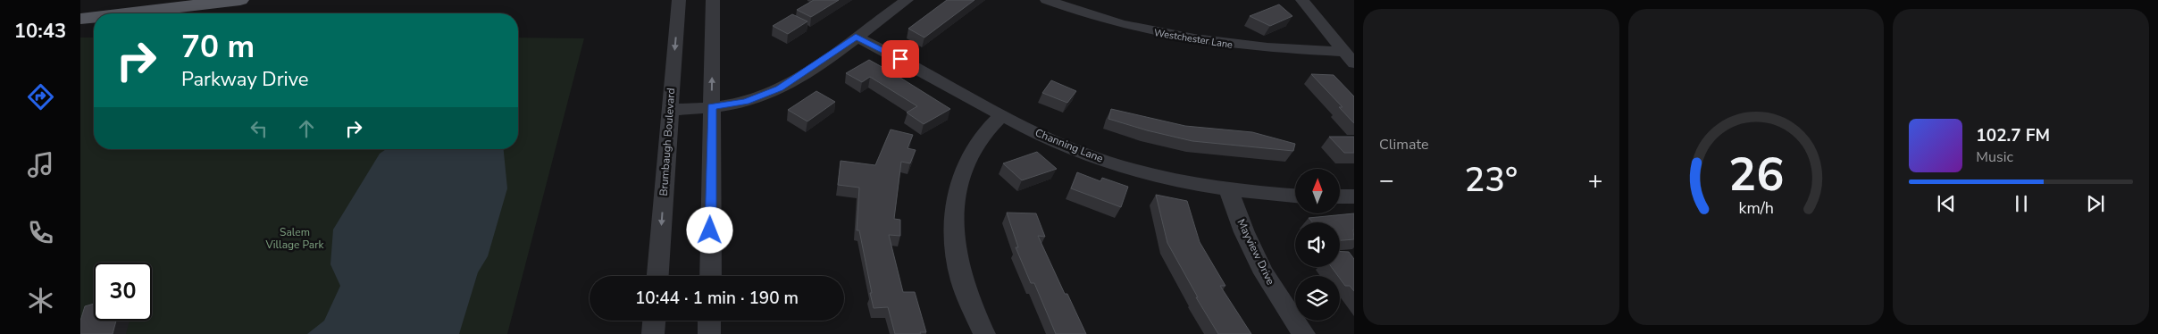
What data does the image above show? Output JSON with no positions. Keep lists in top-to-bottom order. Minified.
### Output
{"streets":{"street":["Westchester Lane","Brumbaugh Boulevard","Channing Lane","Mayview Drive"]},"crossings":[["Channing Lane","Mayview Drive"]],"parks":["Salem Village Park"],"north":"top","page":{"tabs":"10:43","tile":"Climate","turn":["70 m","Parkway Drive"],"song":["102.7 FM","Music"],"heat":["−","23°","+"],"limit":"30","trip":"10:44 · 1 min · 190 m","gauge":["26","km/h"]}}
